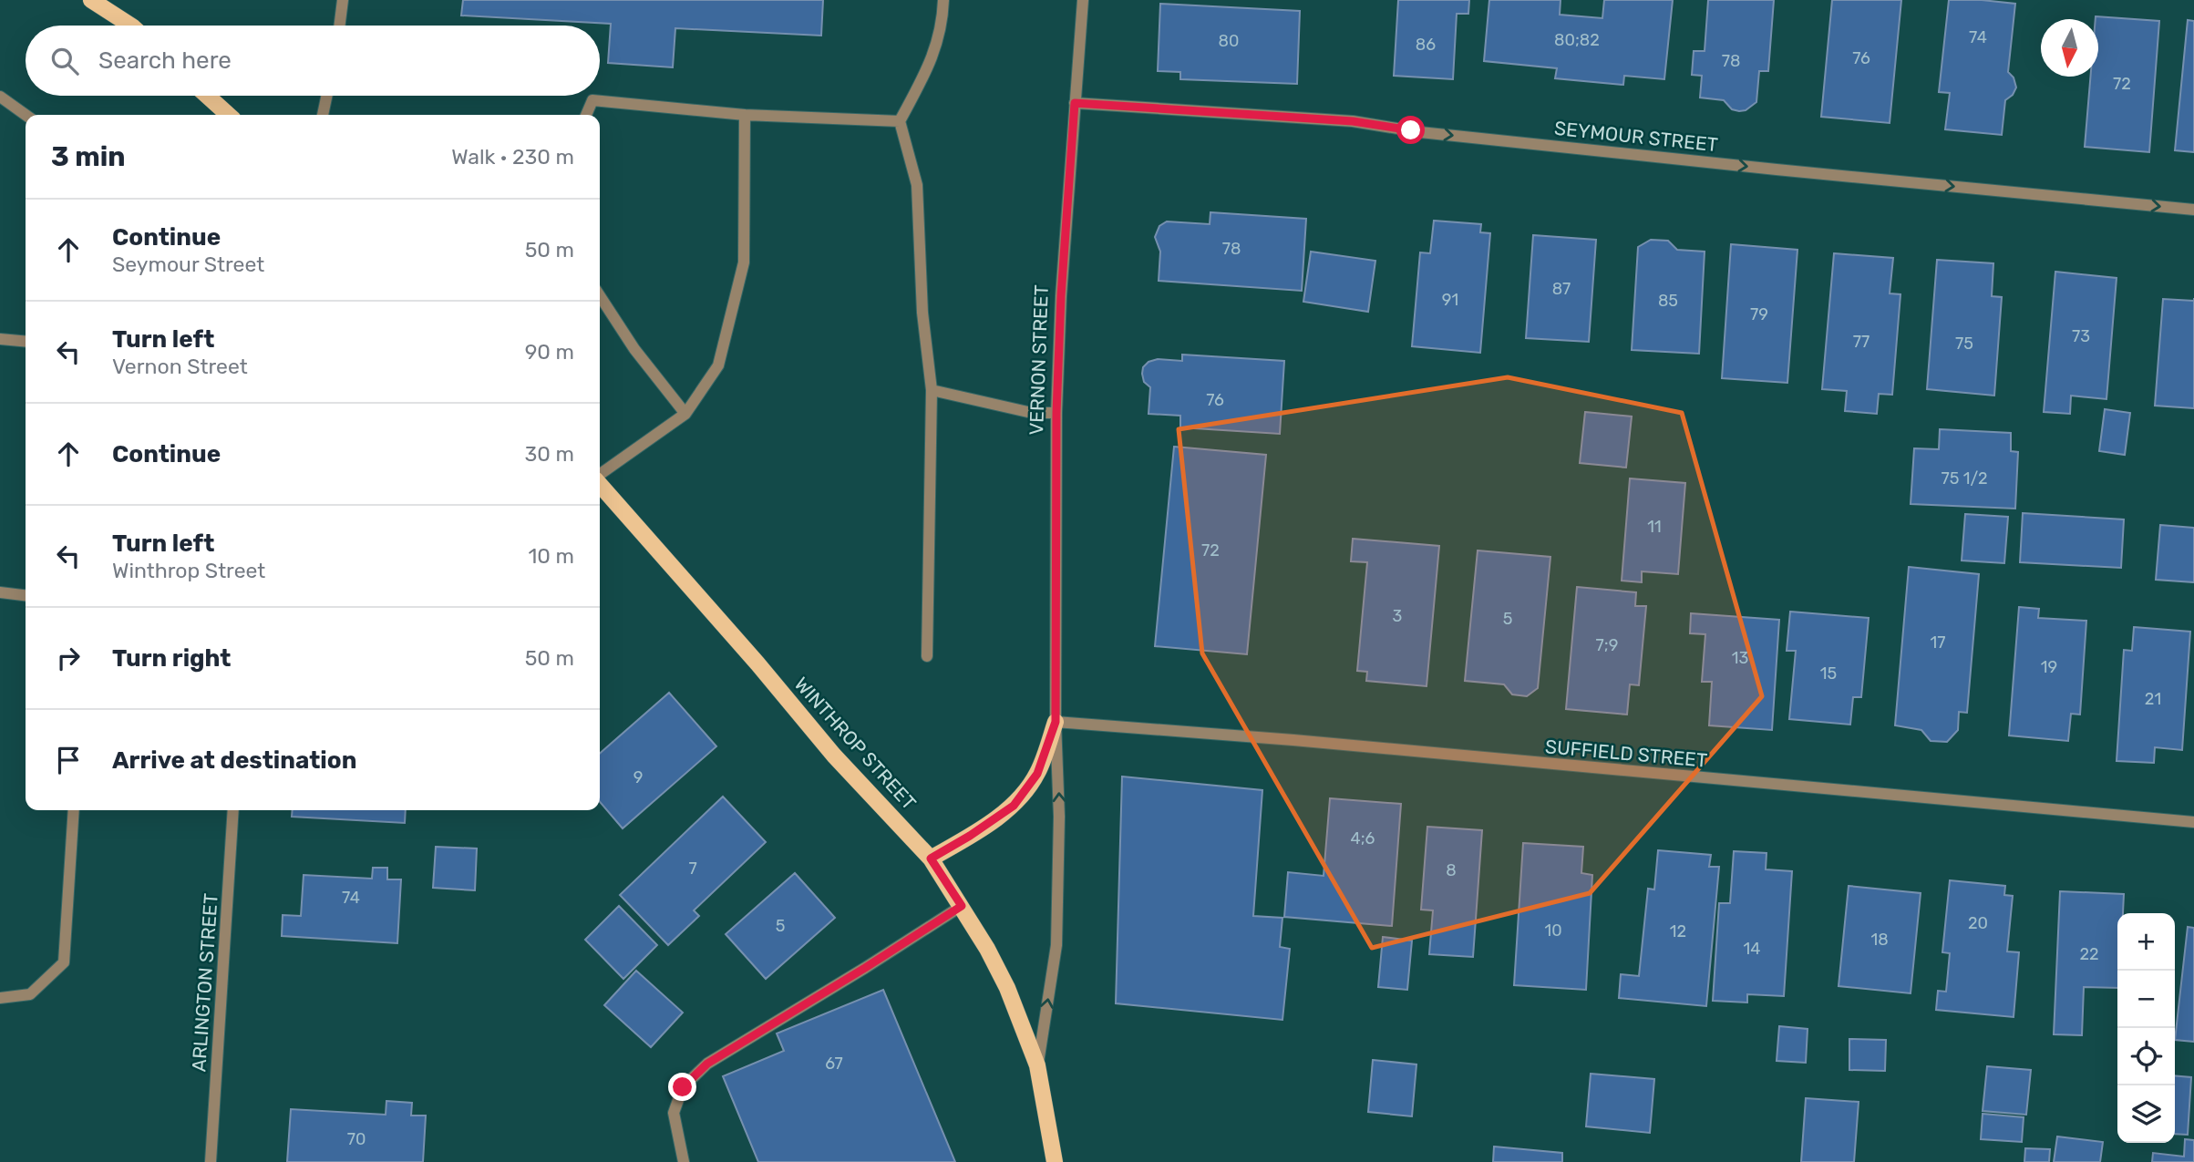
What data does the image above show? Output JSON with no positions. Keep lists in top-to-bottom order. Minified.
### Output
{"streets":{"main road":["WINTHROP STREET"],"street":["SEYMOUR STREET","VERNON STREET","SUFFIELD STREET","ARLINGTON STREET"]},"crossings":[["SEYMOUR STREET","VERNON STREET"],["VERNON STREET","WINTHROP STREET"],["VERNON STREET","SUFFIELD STREET"]],"one_way":["SEYMOUR STREET"],"house_numbers":["74","80;82","80","86","76","78","72","78","87","91","85","79","73","77","75","76","75 1/2","11","72","3","5","17","7;9","13","19","15","21","9","4;6","7","8","74","20","5","10","12","18","14","22","67","70"],"north":"bottom","page":{"search":"Search here","heading":["3 min","Walk · 230 m"],"list":[["Continue","Seymour Street","50 m"],["Turn left","Vernon Street","90 m"],["Continue","30 m"],["Turn left","Winthrop Street","10 m"],["Turn right","50 m"],"Arrive at destination"],"map_buttons":["+","−"]}}
